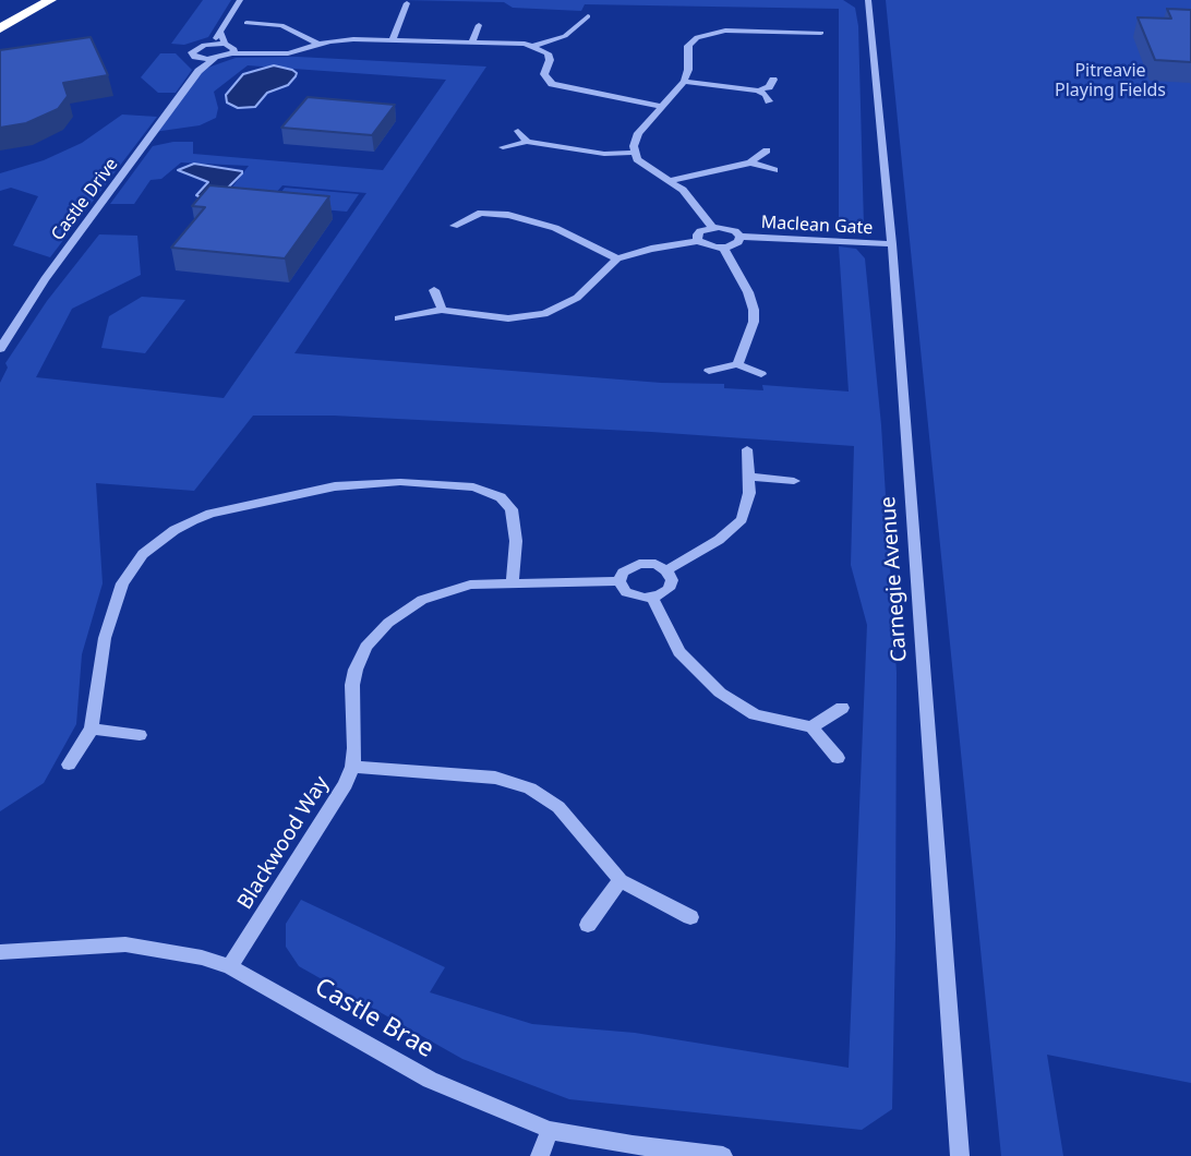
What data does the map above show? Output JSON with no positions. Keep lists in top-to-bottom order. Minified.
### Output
{"streets":{"street":["Castle Drive","Maclean Gate","Carnegie Avenue","Blackwood Way","Castle Brae"]},"crossings":[["Maclean Gate","Carnegie Avenue"],["Blackwood Way","Castle Brae"]],"parks":["Pitreavie Playing Fields"]}
